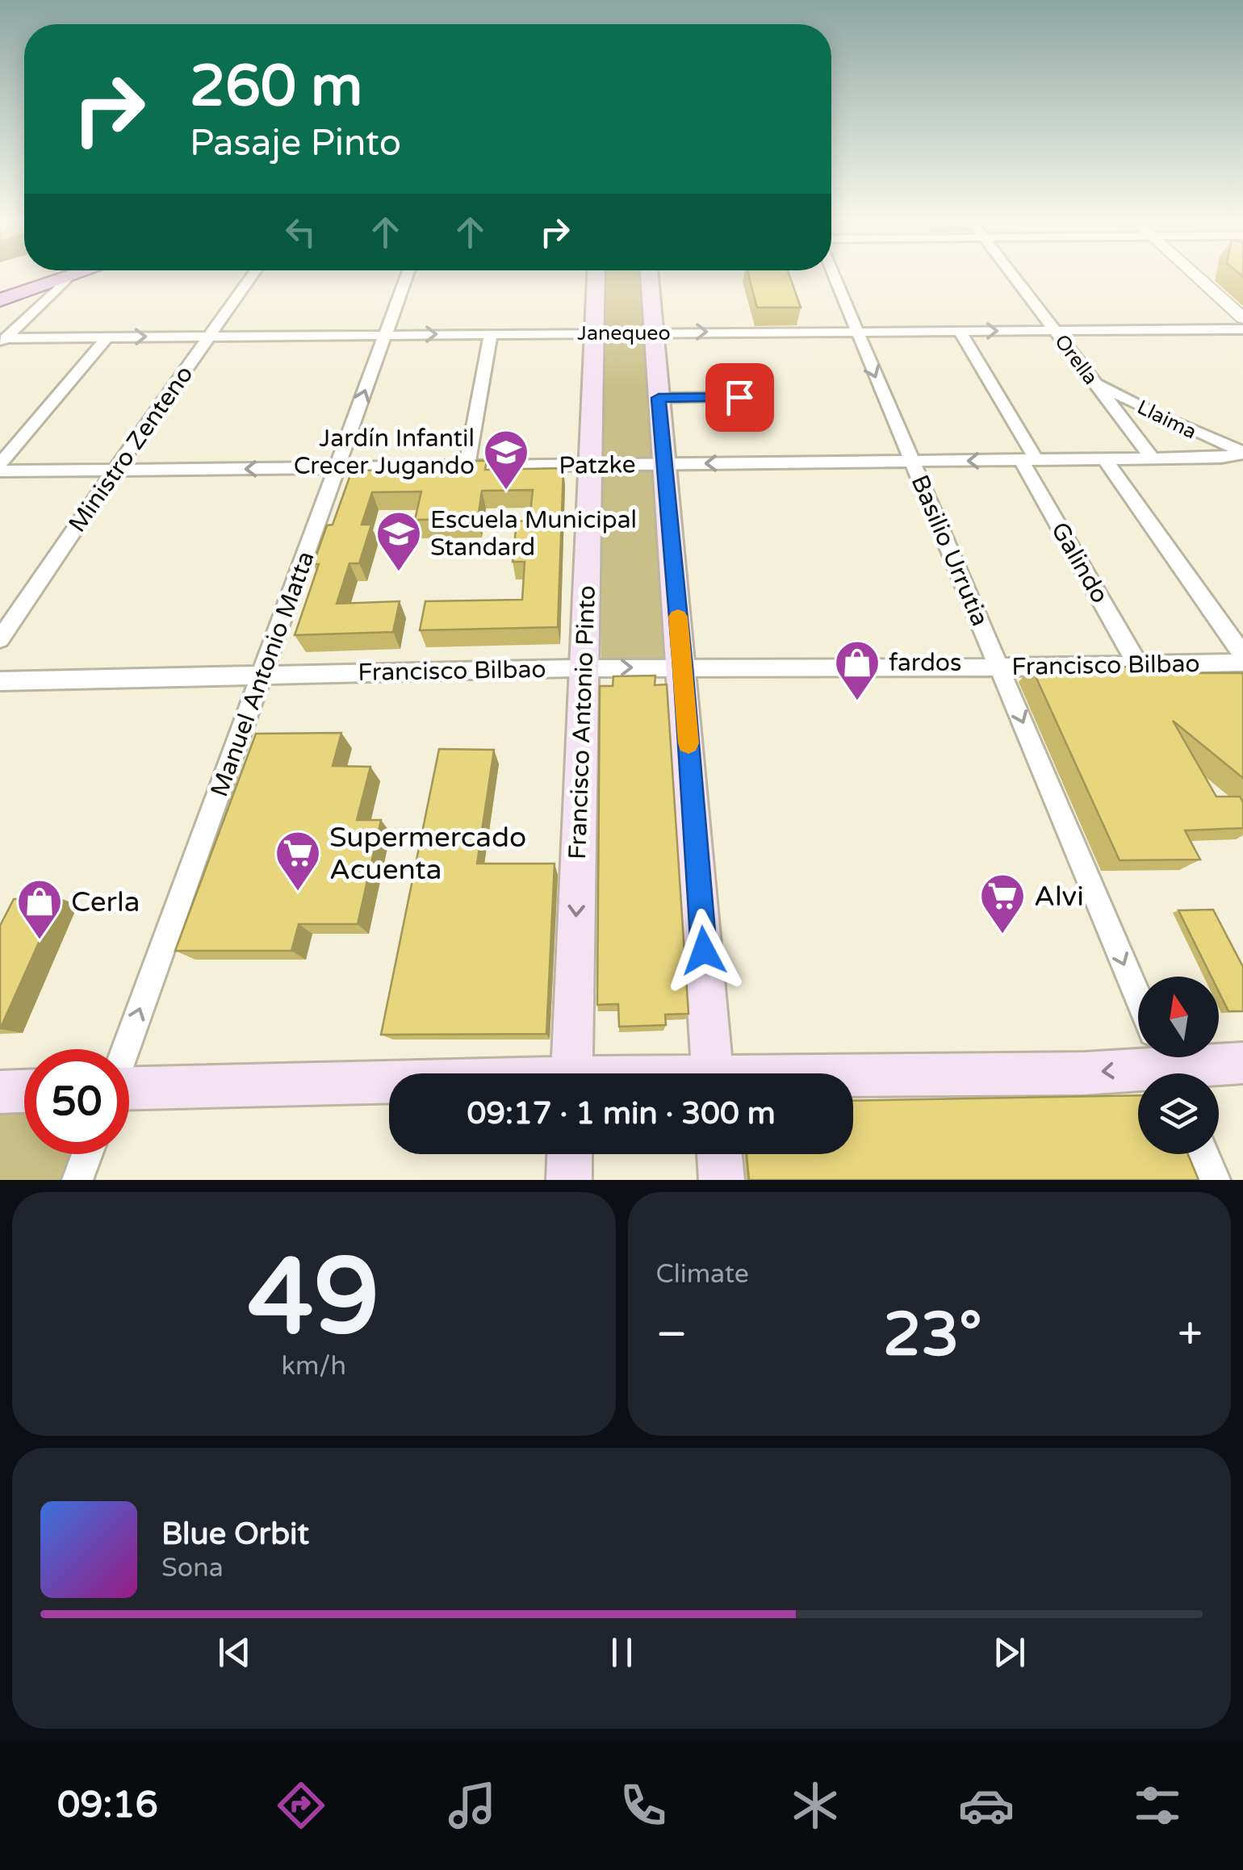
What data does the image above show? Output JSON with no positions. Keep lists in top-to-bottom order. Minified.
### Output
{"streets":{"main road":["Francisco Antonio Pinto"],"street":["Janequeo","Orella","Llaima","Ministro Zenteno","Patzke","Basilio Urrutia","Galindo","Francisco Bilbao","Manuel Antonio Matta"]},"crossings":[["Janequeo","Orella"],["Janequeo","Ministro Zenteno"],["Janequeo","Basilio Urrutia"],["Janequeo","Galindo"],["Janequeo","Manuel Antonio Matta"],["Janequeo","Francisco Antonio Pinto"],["Orella","Llaima"],["Orella","Patzke"],["Llaima","Patzke"],["Ministro Zenteno","Patzke"],["Patzke","Basilio Urrutia"],["Patzke","Galindo"],["Patzke","Manuel Antonio Matta"],["Patzke","Francisco Antonio Pinto"],["Basilio Urrutia","Francisco Bilbao"],["Galindo","Francisco Bilbao"],["Francisco Bilbao","Manuel Antonio Matta"],["Francisco Bilbao","Francisco Antonio Pinto"]],"one_way":["Janequeo","Patzke","Basilio Urrutia","Manuel Antonio Matta"],"places":{"school or university":["Jardín Infantil Crecer Jugando","Escuela Municipal Standard"],"shop":["fardos","Cerla"],"supermarket":["Supermercado Acuenta","Alvi"]},"north":"top","page":{"turn":["260 m","Pasaje Pinto"],"limit":"50","trip":"09:17 · 1 min · 300 m","tile":[["49","km/h"],"Climate"],"heat":["−","23°","+"],"song":["Blue Orbit","Sona"],"tabs":"09:16"}}
